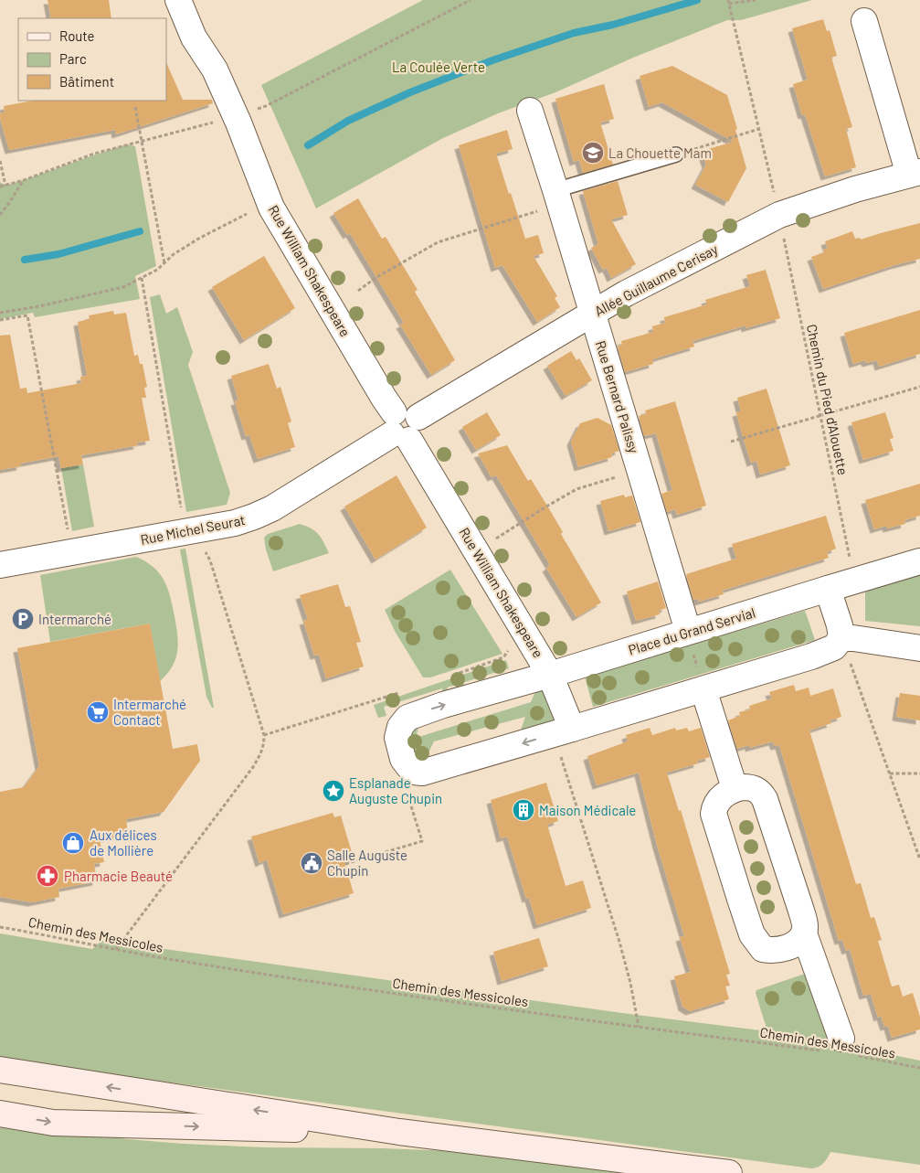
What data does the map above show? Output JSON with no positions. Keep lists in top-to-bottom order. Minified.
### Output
{"streets":{"street":["Rue William Shakespeare","Allée Guillaume Cerisay","Rue Bernard Palissy","Rue Michel Seurat","Place du Grand Servial"],"path":["Chemin du Pied d'Alouette","Chemin des Messicoles"]},"crossings":[["Rue William Shakespeare","Allée Guillaume Cerisay"],["Rue William Shakespeare","Rue Michel Seurat"],["Rue William Shakespeare","Place du Grand Servial"],["Allée Guillaume Cerisay","Rue Bernard Palissy"],["Allée Guillaume Cerisay","Rue Michel Seurat"],["Rue Bernard Palissy","Place du Grand Servial"]],"parks":["La Coulée Verte"],"places":{"school or university":["La Chouette Mam"],"parking":["Intermarché"],"supermarket":["Intermarché Contact"],"place":["Esplanade Auguste Chupin"],"building":["Maison Médicale"],"shop":["Aux délices de Mollière"],"public building":["Salle Auguste Chupin"],"pharmacy":["Pharmacie Beauté"]},"legend":["Route","Parc","Bâtiment"]}
